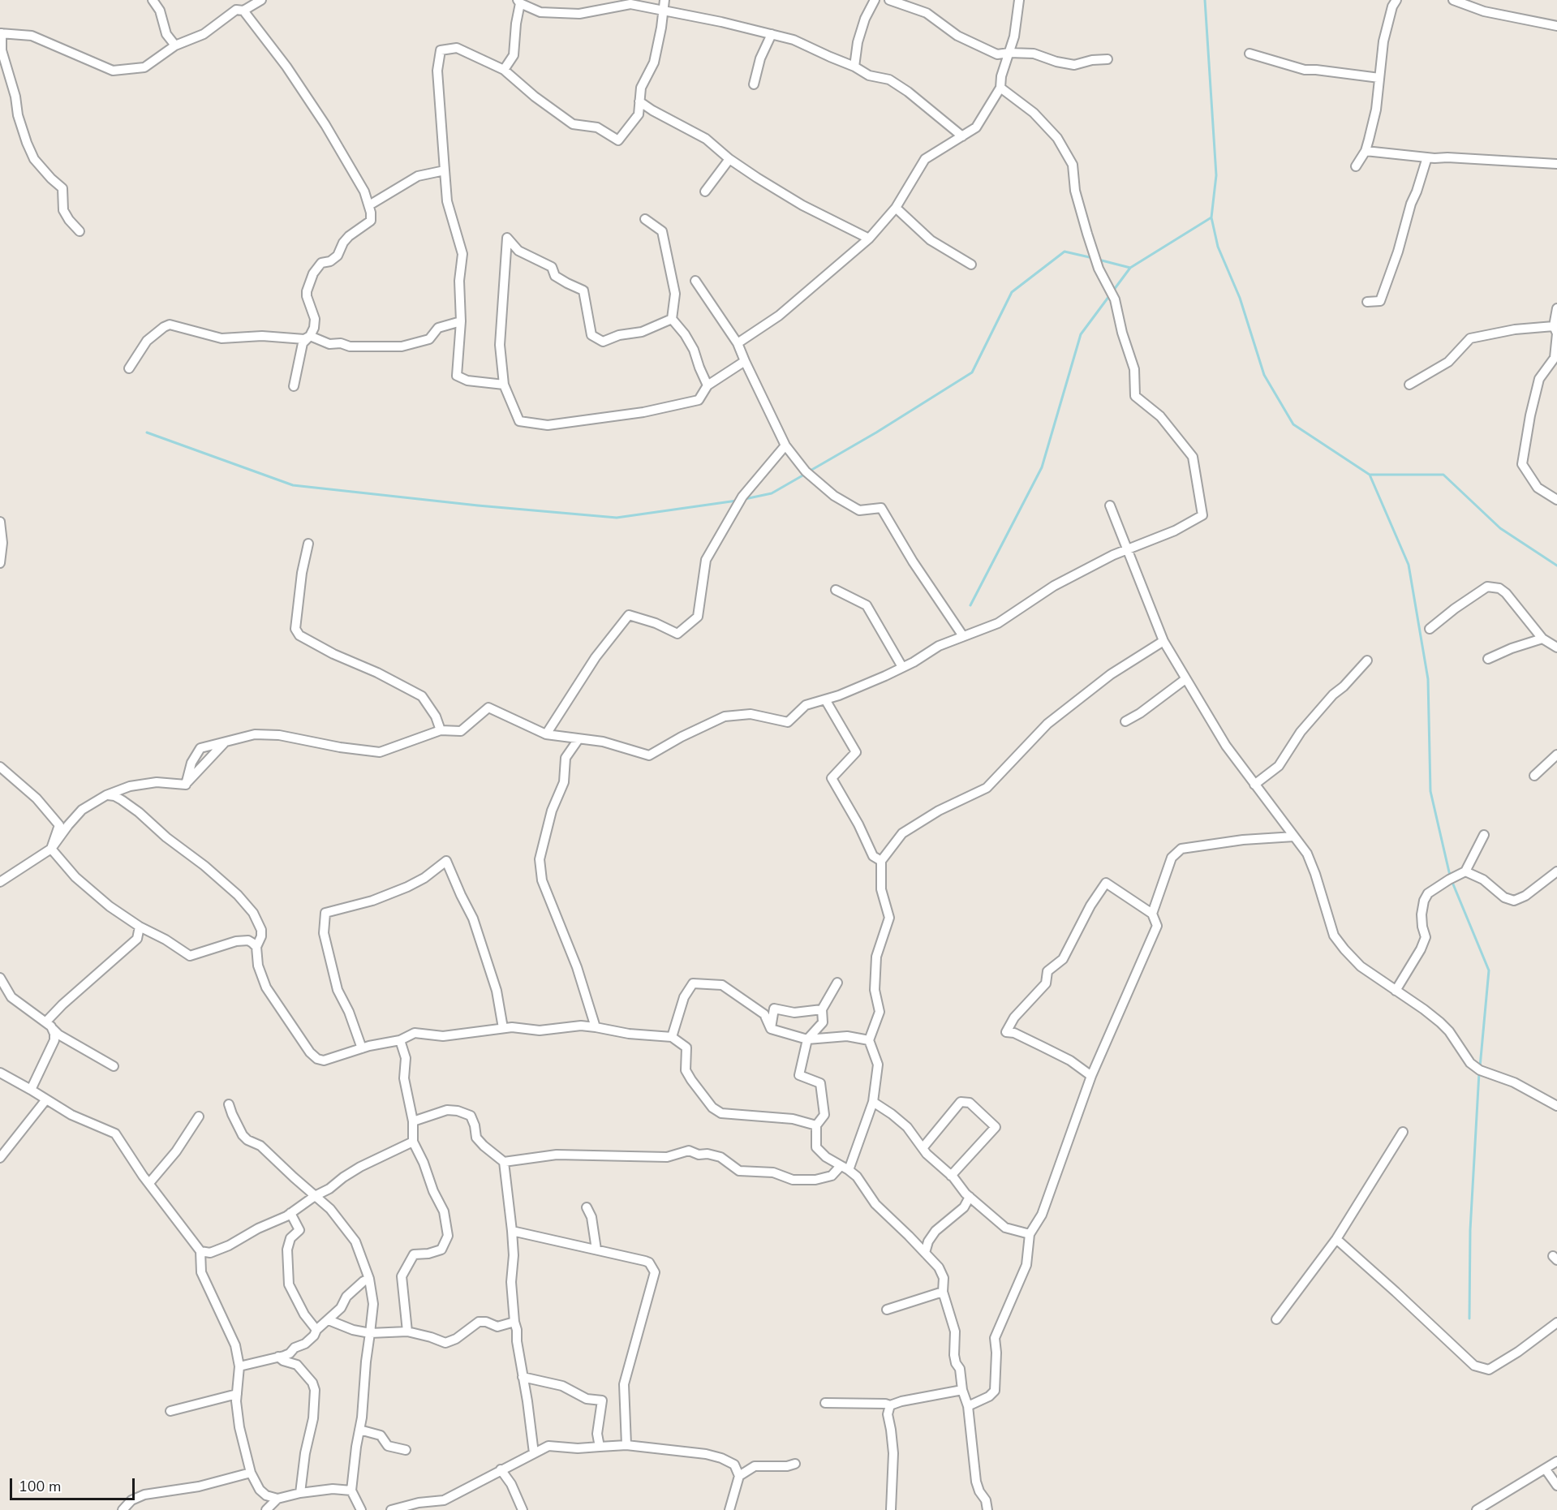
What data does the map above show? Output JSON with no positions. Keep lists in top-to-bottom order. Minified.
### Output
{"scale_bar":"100 m"}
